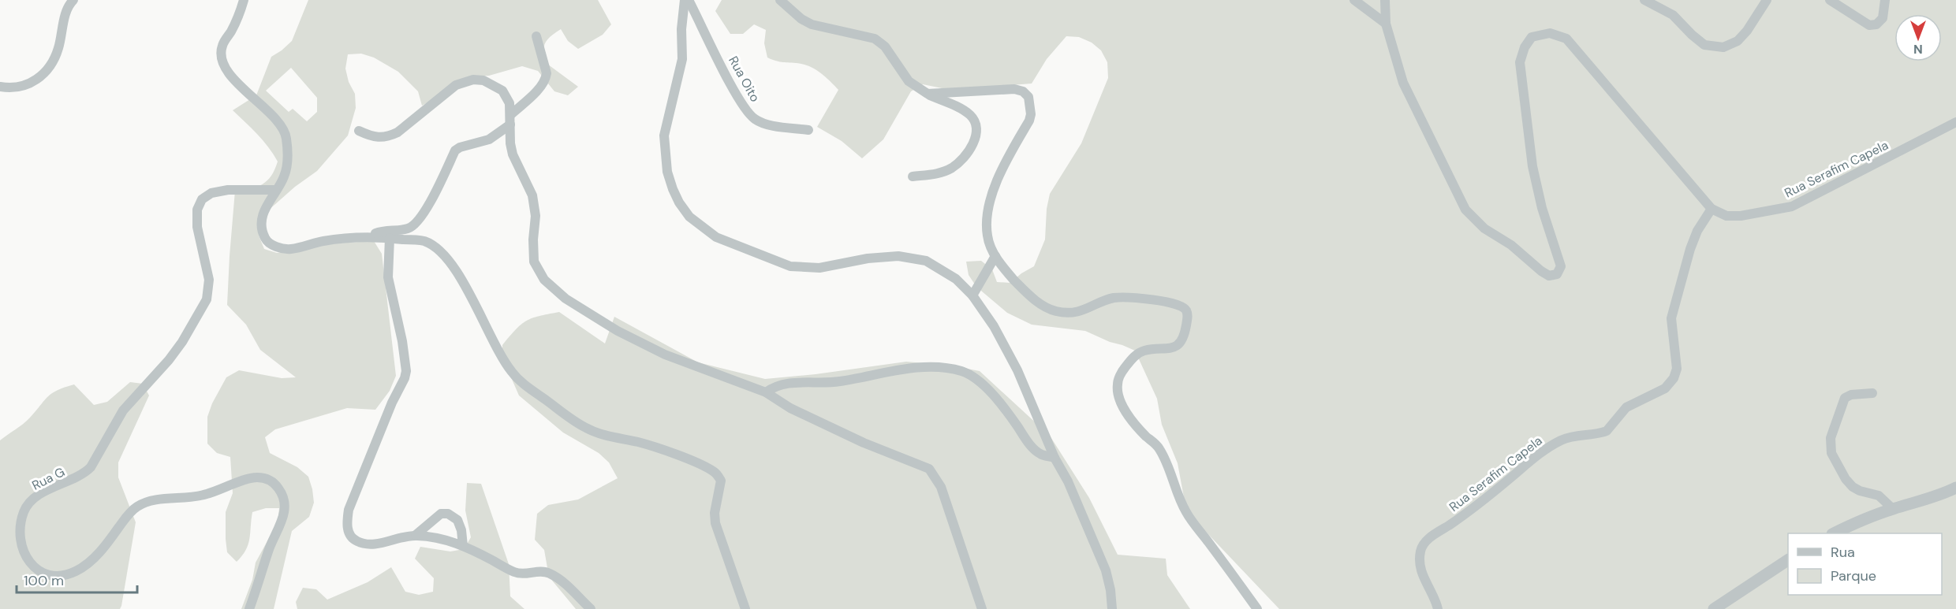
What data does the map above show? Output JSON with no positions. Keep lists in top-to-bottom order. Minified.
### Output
{"streets":{"street":["Rua Oito","Rua Serafim Capela","Rua G"]},"legend":["Rua","Parque"],"scale_bar":"100 m","north":"bottom"}
